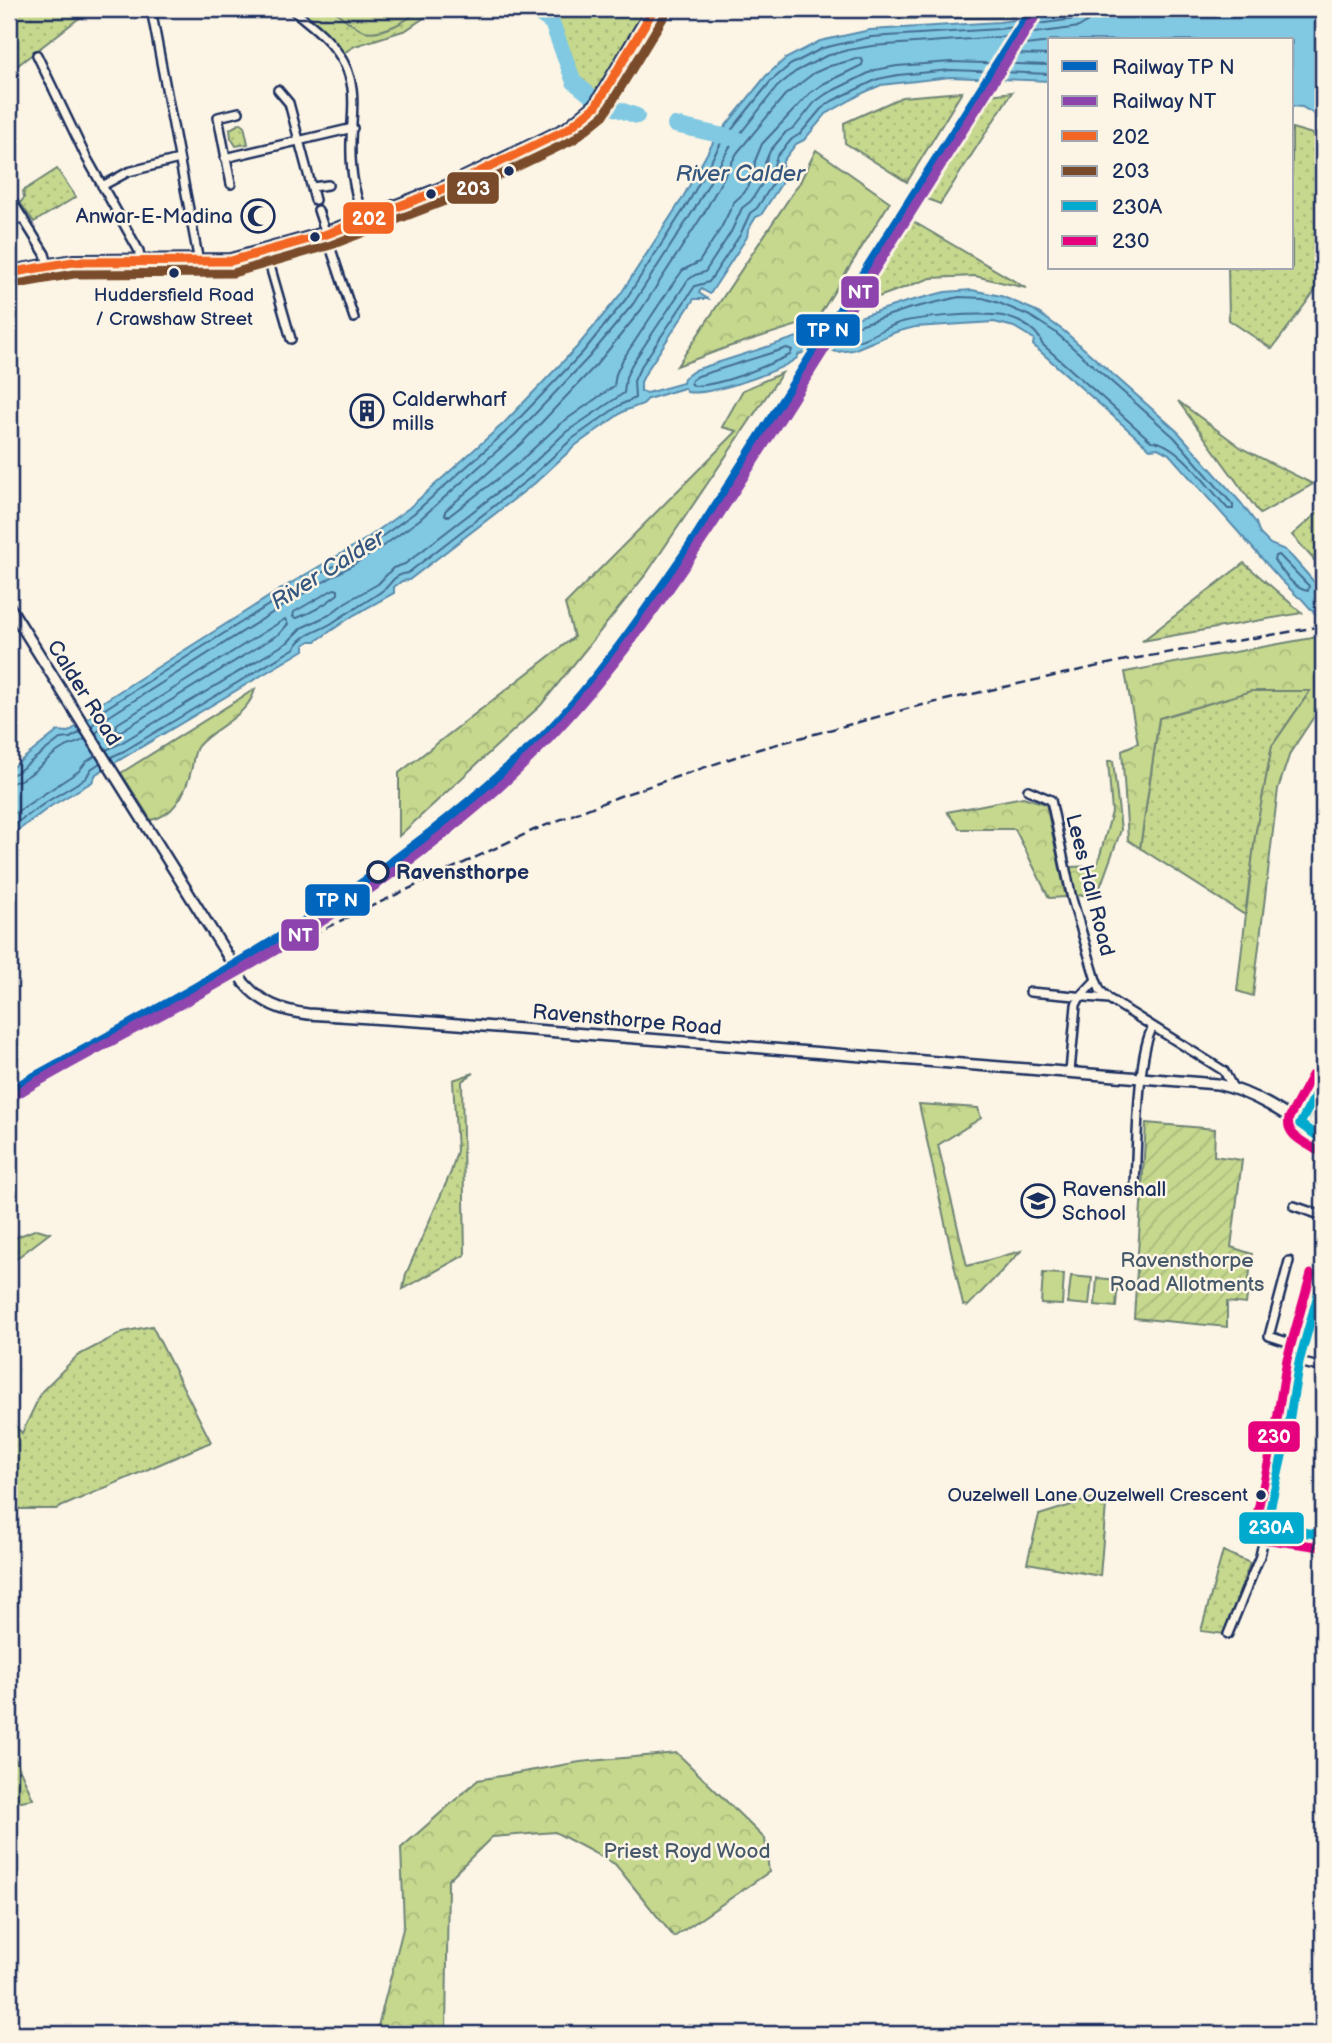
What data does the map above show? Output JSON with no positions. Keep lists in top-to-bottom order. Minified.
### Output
{"streets":{"street":["Calder Road","Lees Hall Road","Ravensthorpe Road"]},"crossings":[["Calder Road","Ravensthorpe Road"],["Lees Hall Road","Ravensthorpe Road"]],"water":["River Calder"],"parks":["Ravensthorpe Road Allotments","Priest Royd Wood"],"places":{"mosque":["Anwar-E-Madina"],"other":["Huddersfield Road / Crawshaw Street","Ravensthorpe","Ouzelwell Lane Ouzelwell Crescent"],"building":["Calderwharf mills"],"school or university":["Ravenshall School"]},"lines":["transit line 202","transit line 203","rail line NT","transit line 230","transit line 230A"],"legend":["Railway TP N","Railway NT","202","203","230A","230"]}
